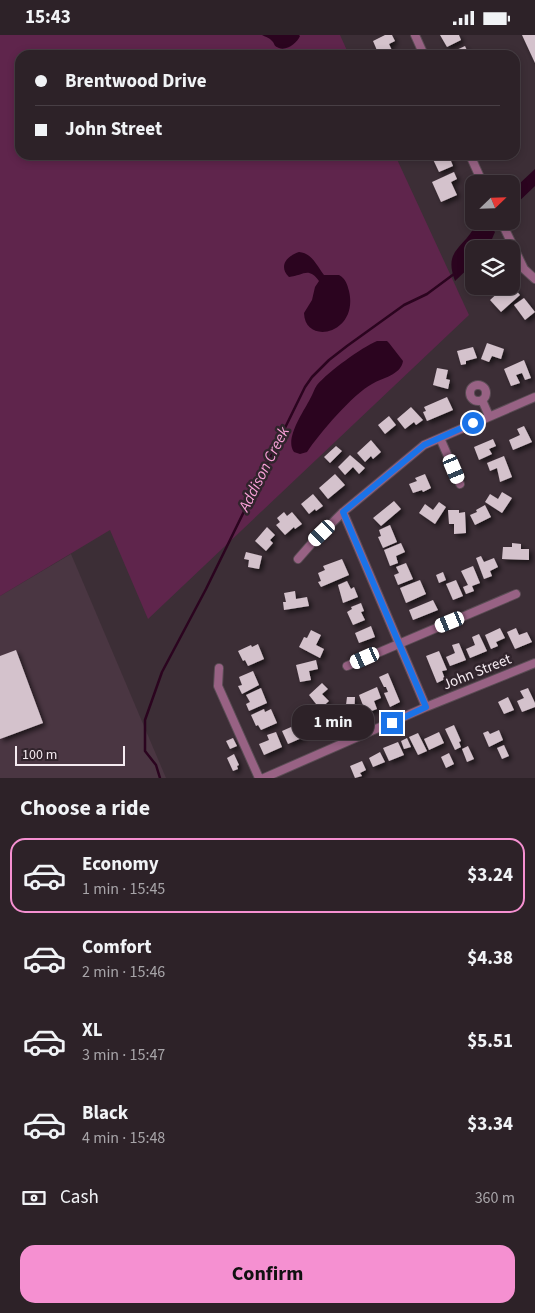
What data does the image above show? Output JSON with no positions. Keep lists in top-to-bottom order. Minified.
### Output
{"streets":{"street":["John Street"]},"water":["Addison Creek"],"scale_bar":"100 m","north":"top right","page":{"status":"15:43","banner":["Brentwood Drive","John Street"],"bubble":"1 min","scale":"100 m","heading":"Choose a ride","list":[{"name":"Economy","note":"1 min · 15:45","value":"$3.24"},{"name":"Comfort","note":"2 min · 15:46","value":"$4.38"},{"name":"XL","note":"3 min · 15:47","value":"$5.51"},{"name":"Black","note":"4 min · 15:48","value":"$3.34"}],"pay":["Cash","360 m"],"buttons":"Confirm"}}
